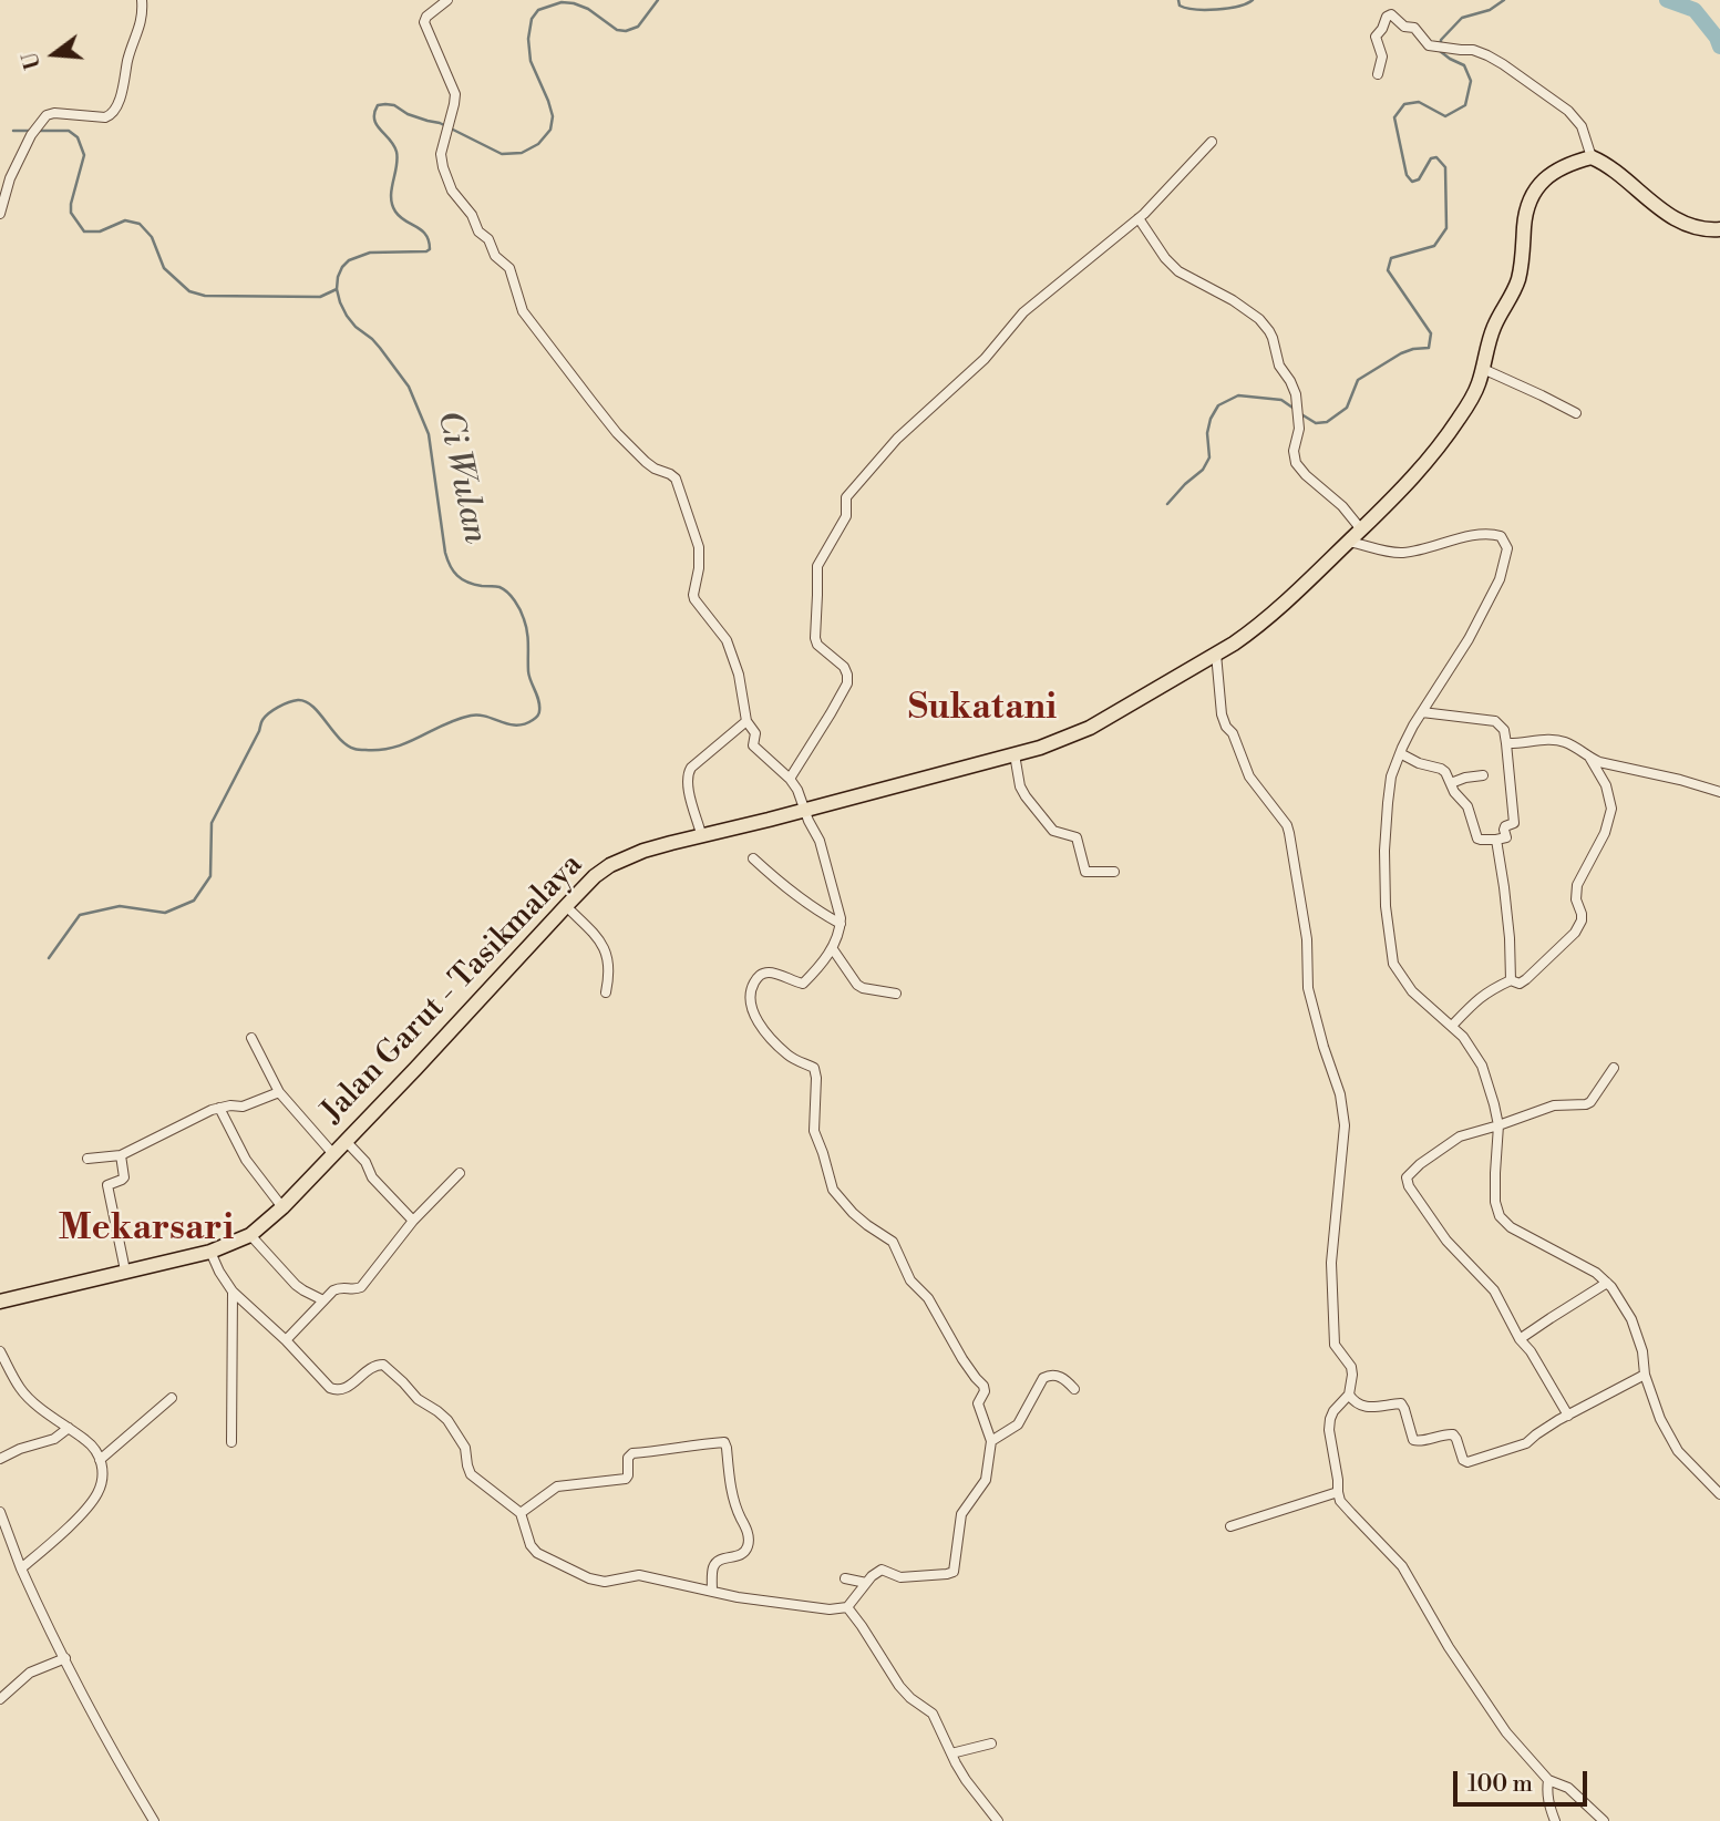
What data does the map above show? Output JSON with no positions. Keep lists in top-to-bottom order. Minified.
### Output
{"streets":{"main road":["Jalan Garut - Tasikmalaya"]},"districts":["Sukatani","Mekarsari"],"water":["Ci Wulan"],"scale_bar":"100 m","north":"left"}
